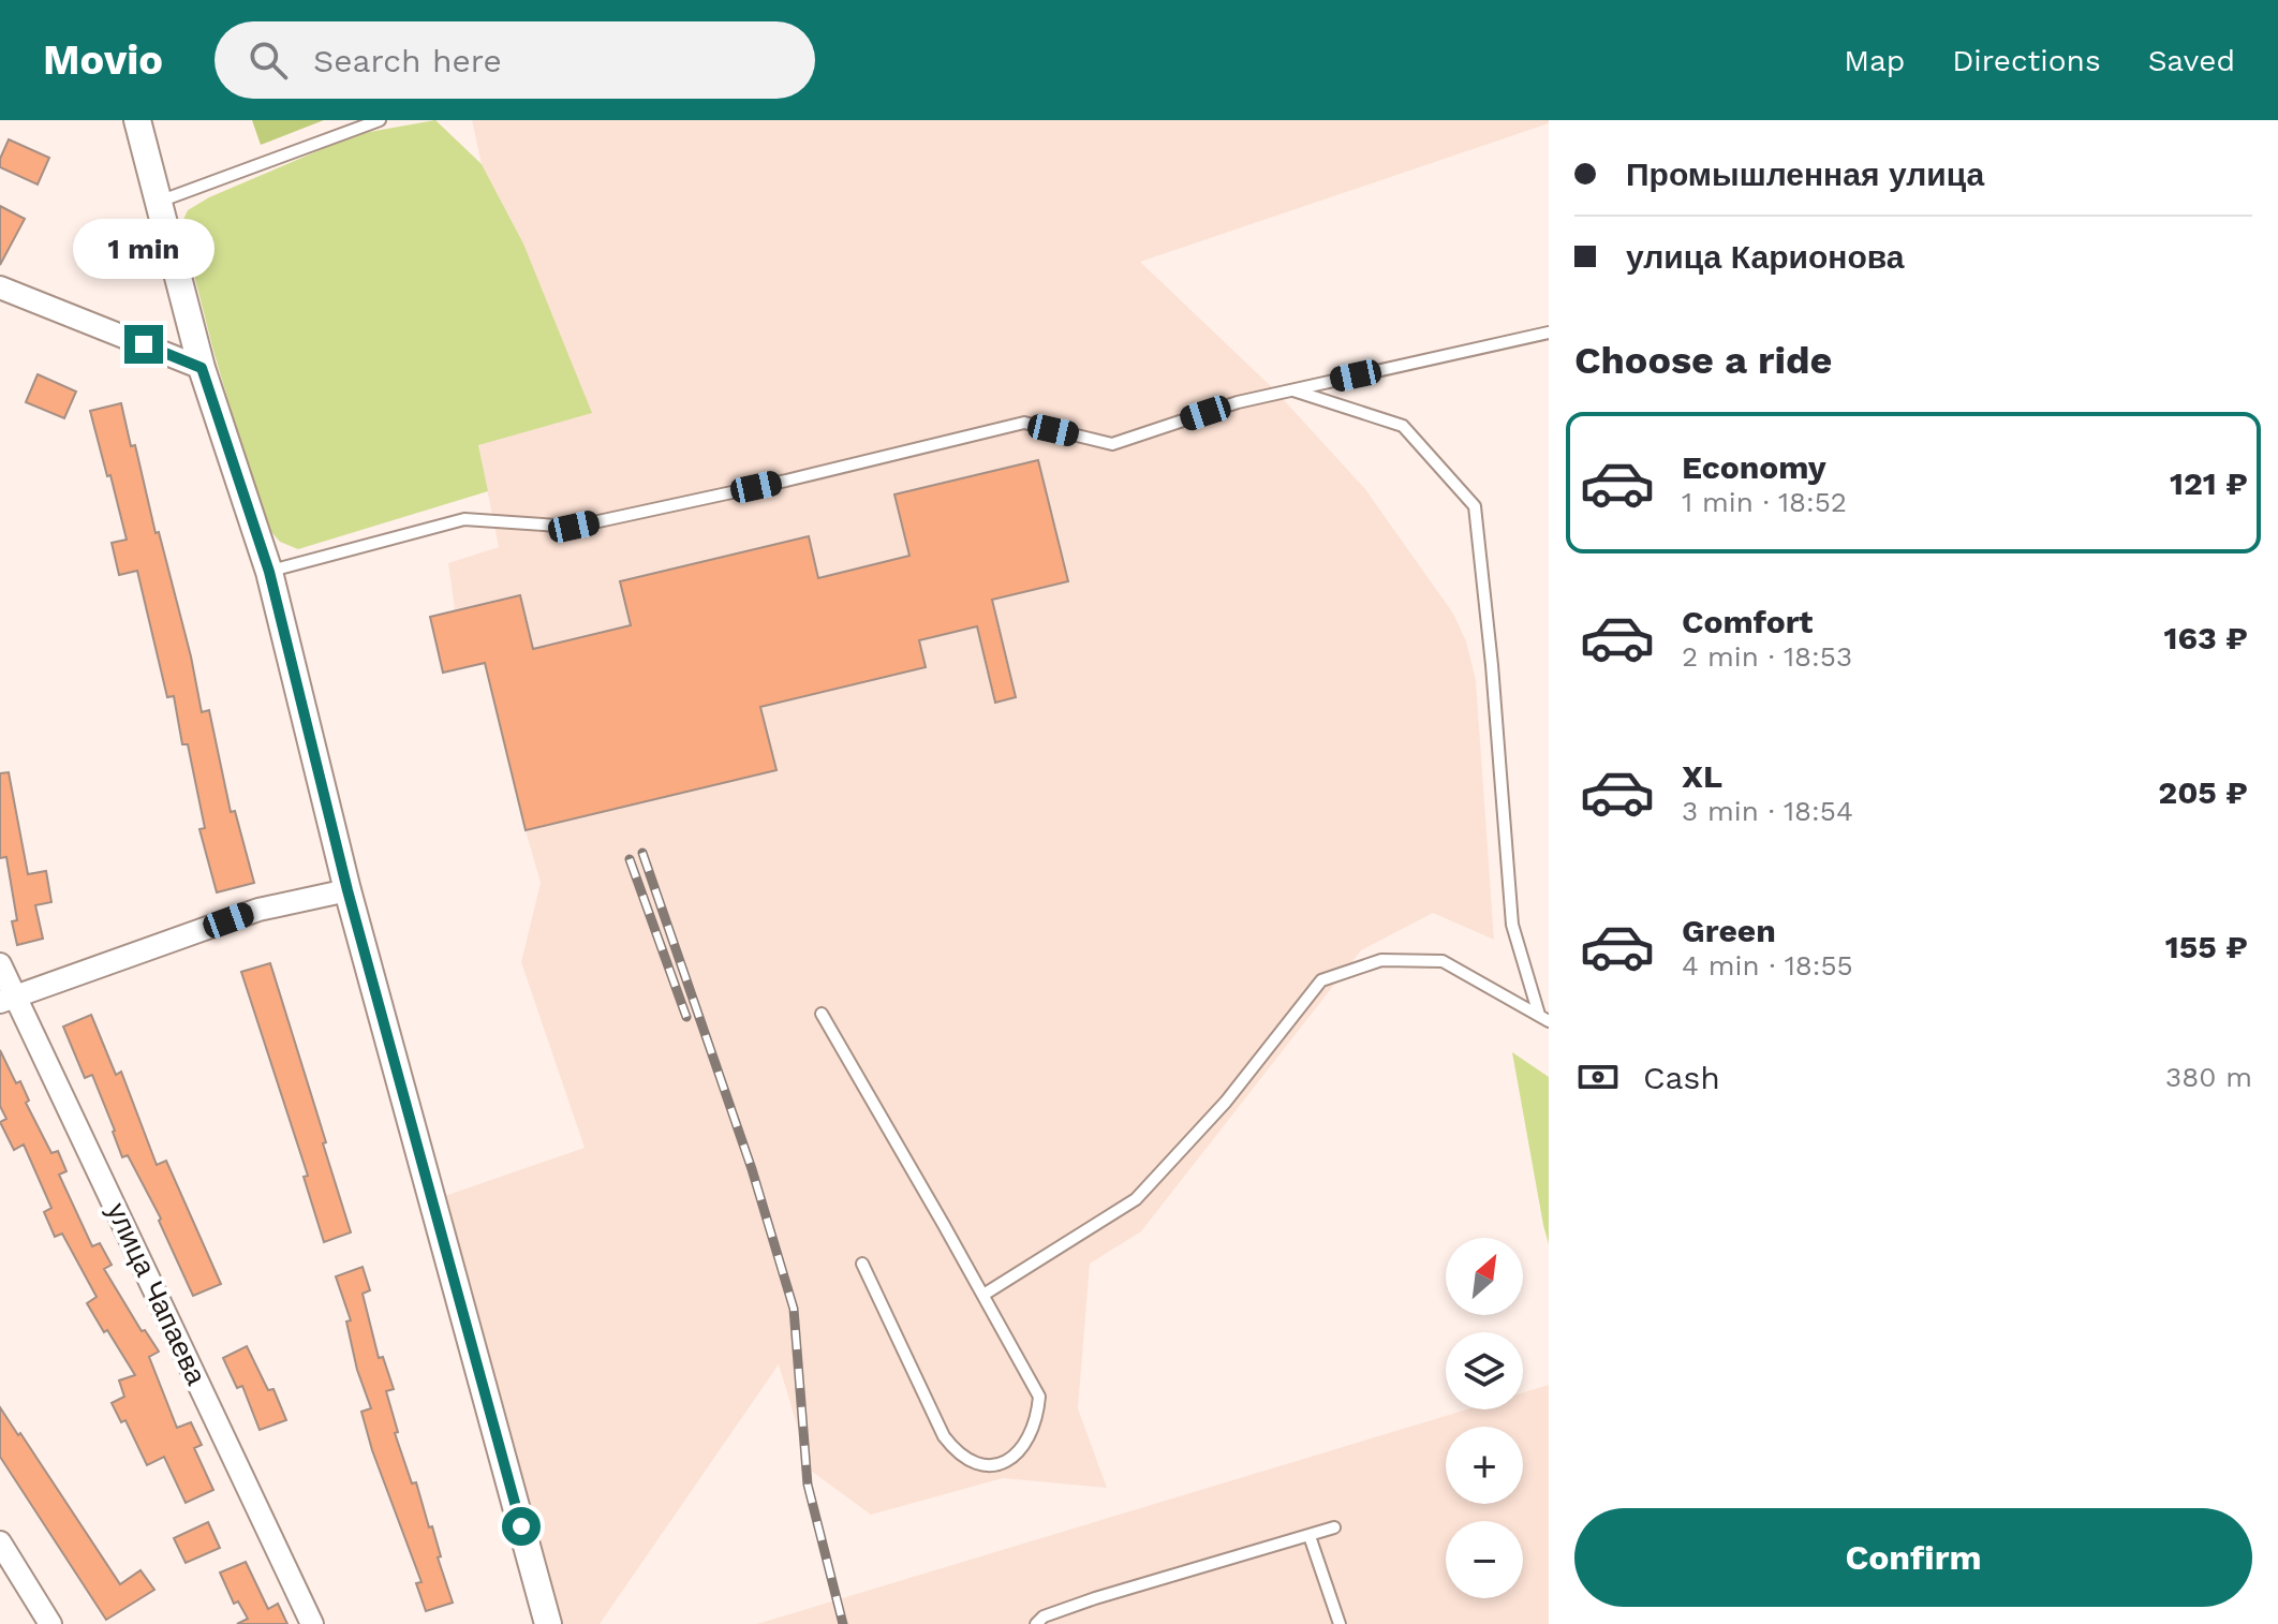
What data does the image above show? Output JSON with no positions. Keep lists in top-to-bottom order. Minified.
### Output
{"streets":{"street":["улица Чапаева"]},"north":"top right","page":{"header":"Movio","search":"Search here","nav":["Map","Directions","Saved"],"banner":["Промышленная улица","улица Карионова"],"bubble":"1 min","heading":"Choose a ride","list":[{"name":"Economy","note":"1 min · 18:52","value":"121 ₽"},{"name":"Comfort","note":"2 min · 18:53","value":"163 ₽"},{"name":"XL","note":"3 min · 18:54","value":"205 ₽"},{"name":"Green","note":"4 min · 18:55","value":"155 ₽"}],"pay":["Cash","380 m"],"map_buttons":["+","−"],"buttons":"Confirm"}}
